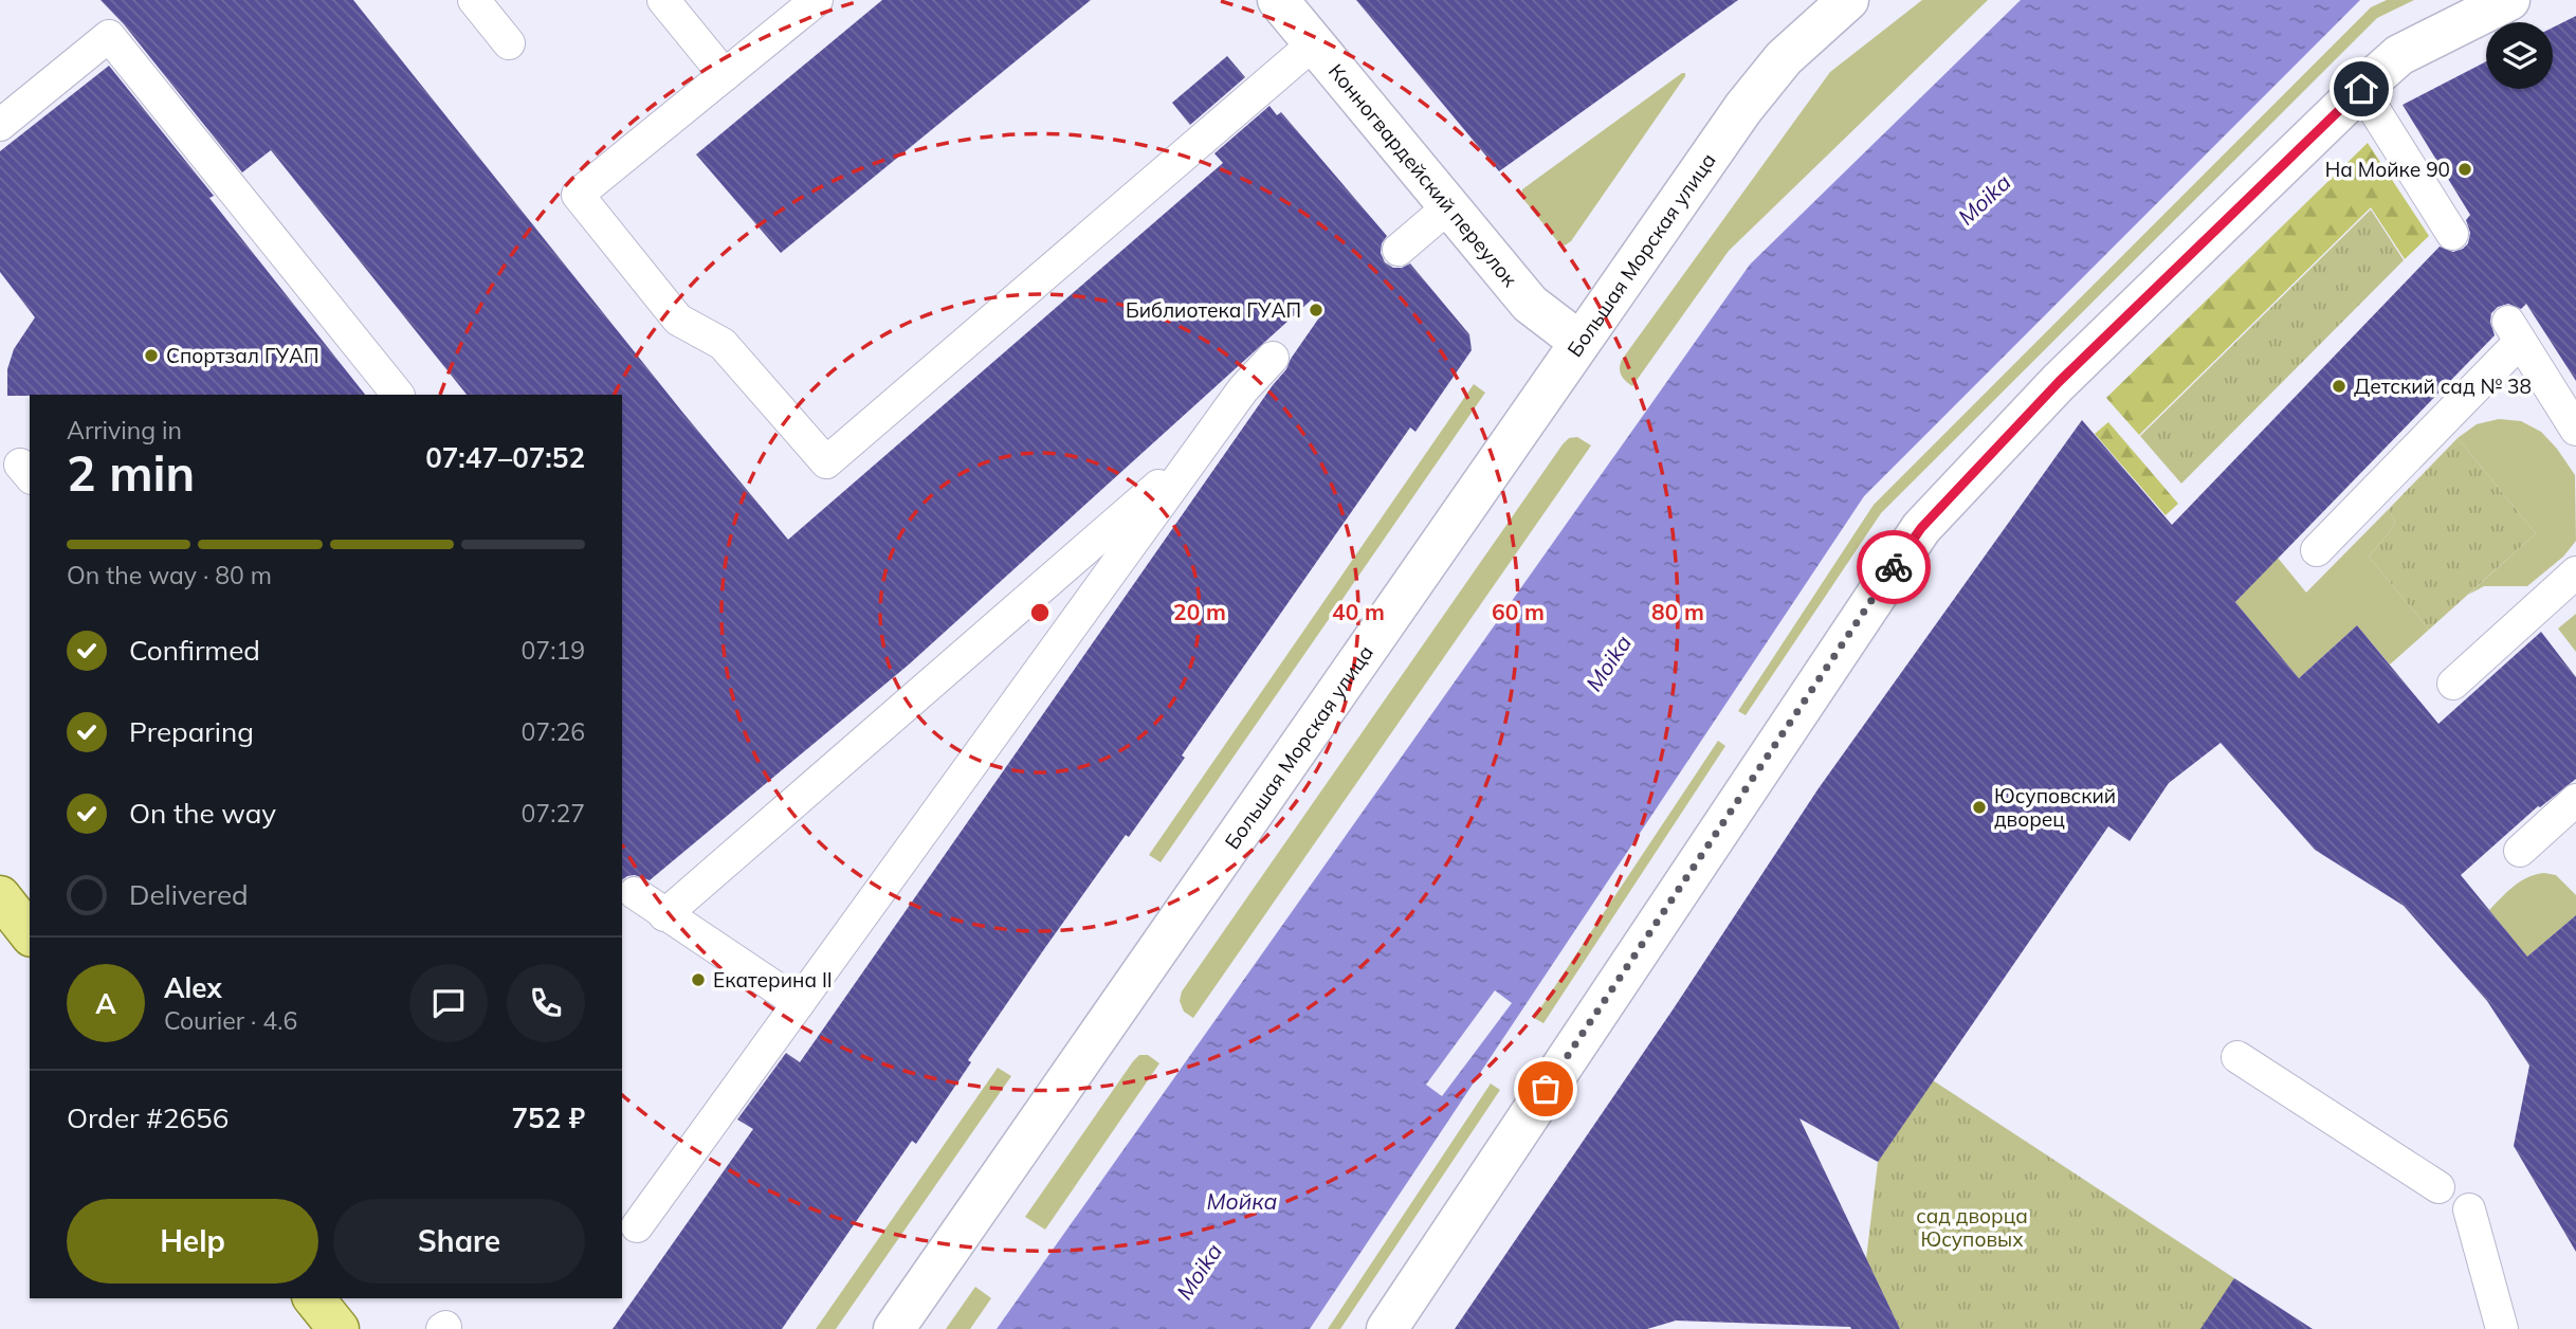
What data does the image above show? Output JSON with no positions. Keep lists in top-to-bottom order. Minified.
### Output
{"streets":{"street":["Конногвардейский переулок","Большая Морская улица"]},"crossings":[["Конногвардейский переулок","Большая Морская улица"]],"water":["Moika","Мойка"],"parks":["сад дворца Юсуповых"],"places":["На Мойке 90","Библиотека ГУАП","Спортзал ГУАП","Детский сад № 38","Юсуповский дворец","Екатерина II"],"page":{"heading":["2 min","Arriving in","07:47–07:52"],"panel":["Alex","Courier · 4.6","Order #2656","752 ₽"],"bar":"On the way · 80 m","list":[["Confirmed","07:19"],["Preparing","07:26"],["On the way","07:27"],"Delivered"],"round":"A","buttons":["Help","Share"]},"rings":["20 m","40 m","60 m","80 m"]}
